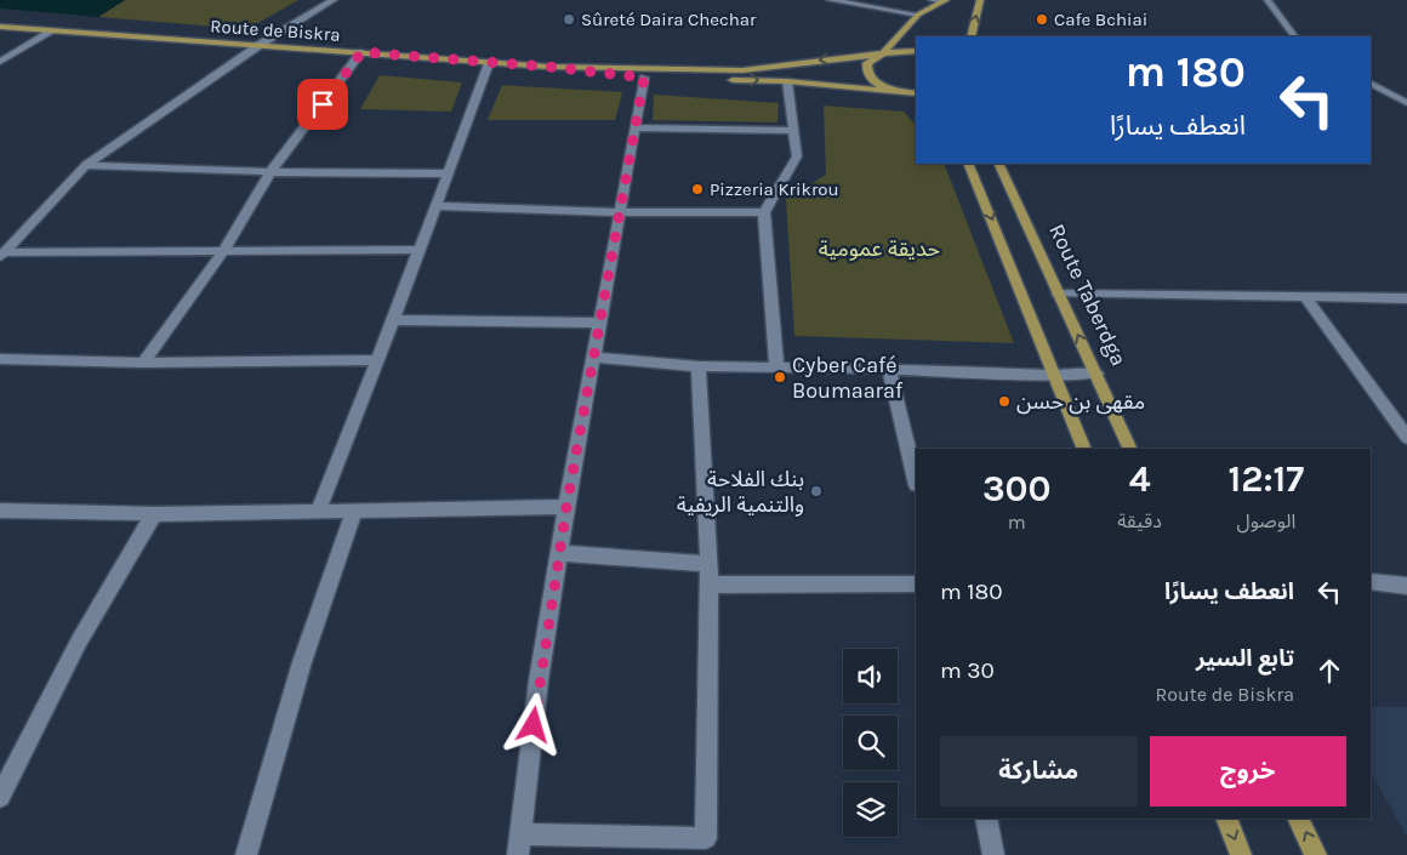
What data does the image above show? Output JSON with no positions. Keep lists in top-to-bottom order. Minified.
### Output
{"streets":{"main road":["Route de Biskra","Route Taberdga"]},"parks":["حديقة عمومية"],"places":["Sûreté Daira Chechar","Cafe Bchiai","Pizzeria Krikrou","Cyber Café Boumaaraf","مقهى بن حسن","بنك الفلاحة والتنمية الريفية"],"page":{"turn":["180 m","انعطف يسارًا"],"eta":["12:17","الوصول","4","دقيقة","300","m"],"list":[{"name":"انعطف يسارًا","value":"180 m"},{"name":"تابع السير","note":"Route de Biskra","value":"30 m"}],"buttons":["خروج","مشاركة"]}}
